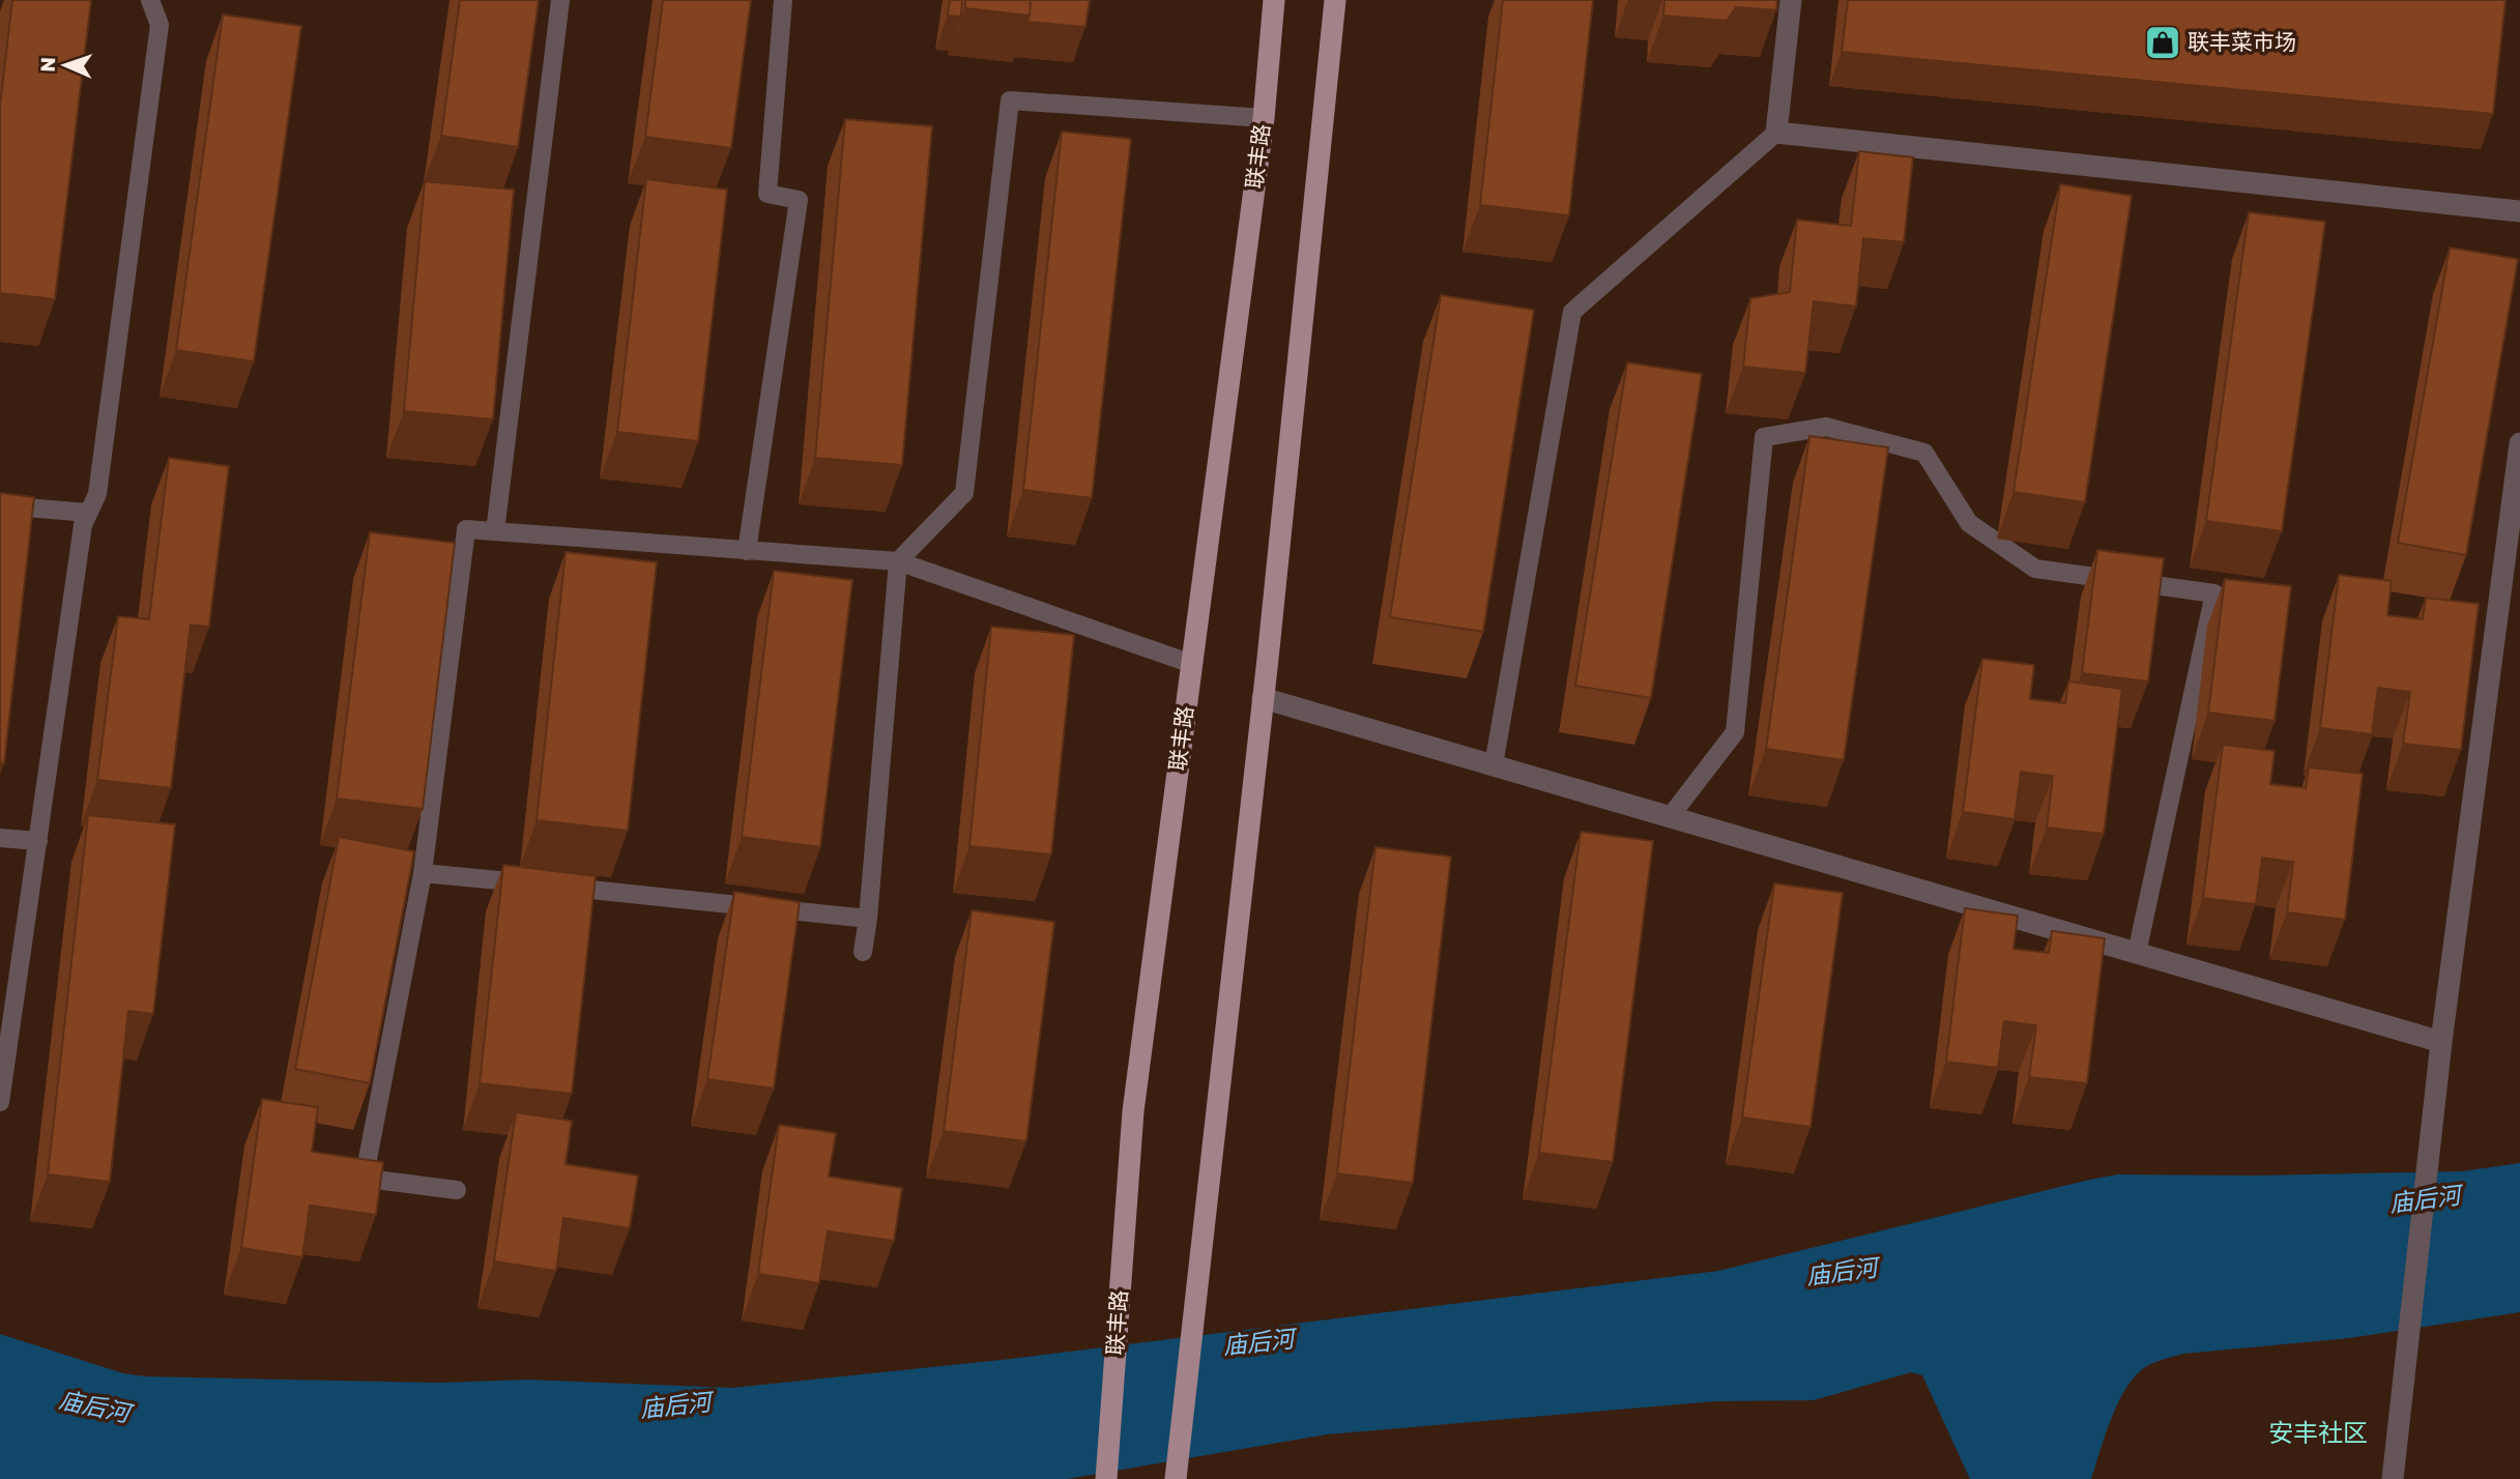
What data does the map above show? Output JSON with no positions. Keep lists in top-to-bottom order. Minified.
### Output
{"streets":{"main road":["联丰路"]},"districts":["安丰社区"],"water":["庙后河"],"places":{"shop":["联丰菜市场"]},"north":"left"}
